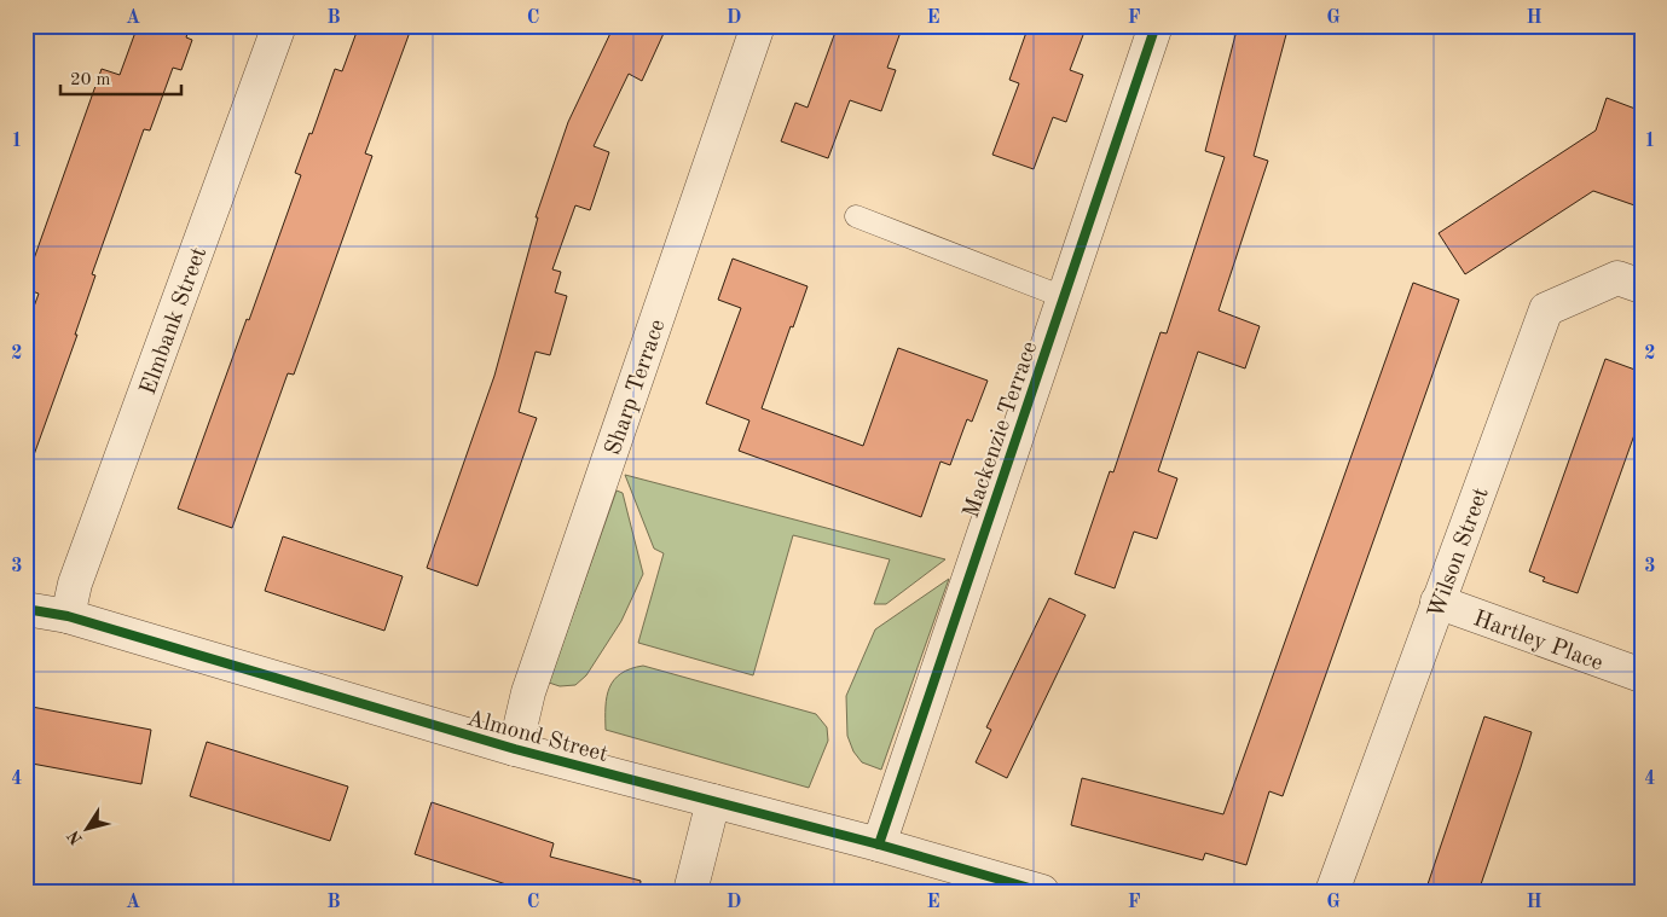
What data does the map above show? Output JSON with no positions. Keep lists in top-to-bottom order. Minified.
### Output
{"streets":{"street":["Elmbank Street","Sharp Terrace","Mackenzie Terrace","Wilson Street","Hartley Place","Almond Street"]},"crossings":[["Elmbank Street","Almond Street"],["Sharp Terrace","Almond Street"],["Mackenzie Terrace","Almond Street"],["Wilson Street","Hartley Place"]],"scale_bar":"20 m","north":"bottom left","grid":{"columns":["A","B","C","D","E","F","G","H"],"rows":["1","2","3","4"]}}
